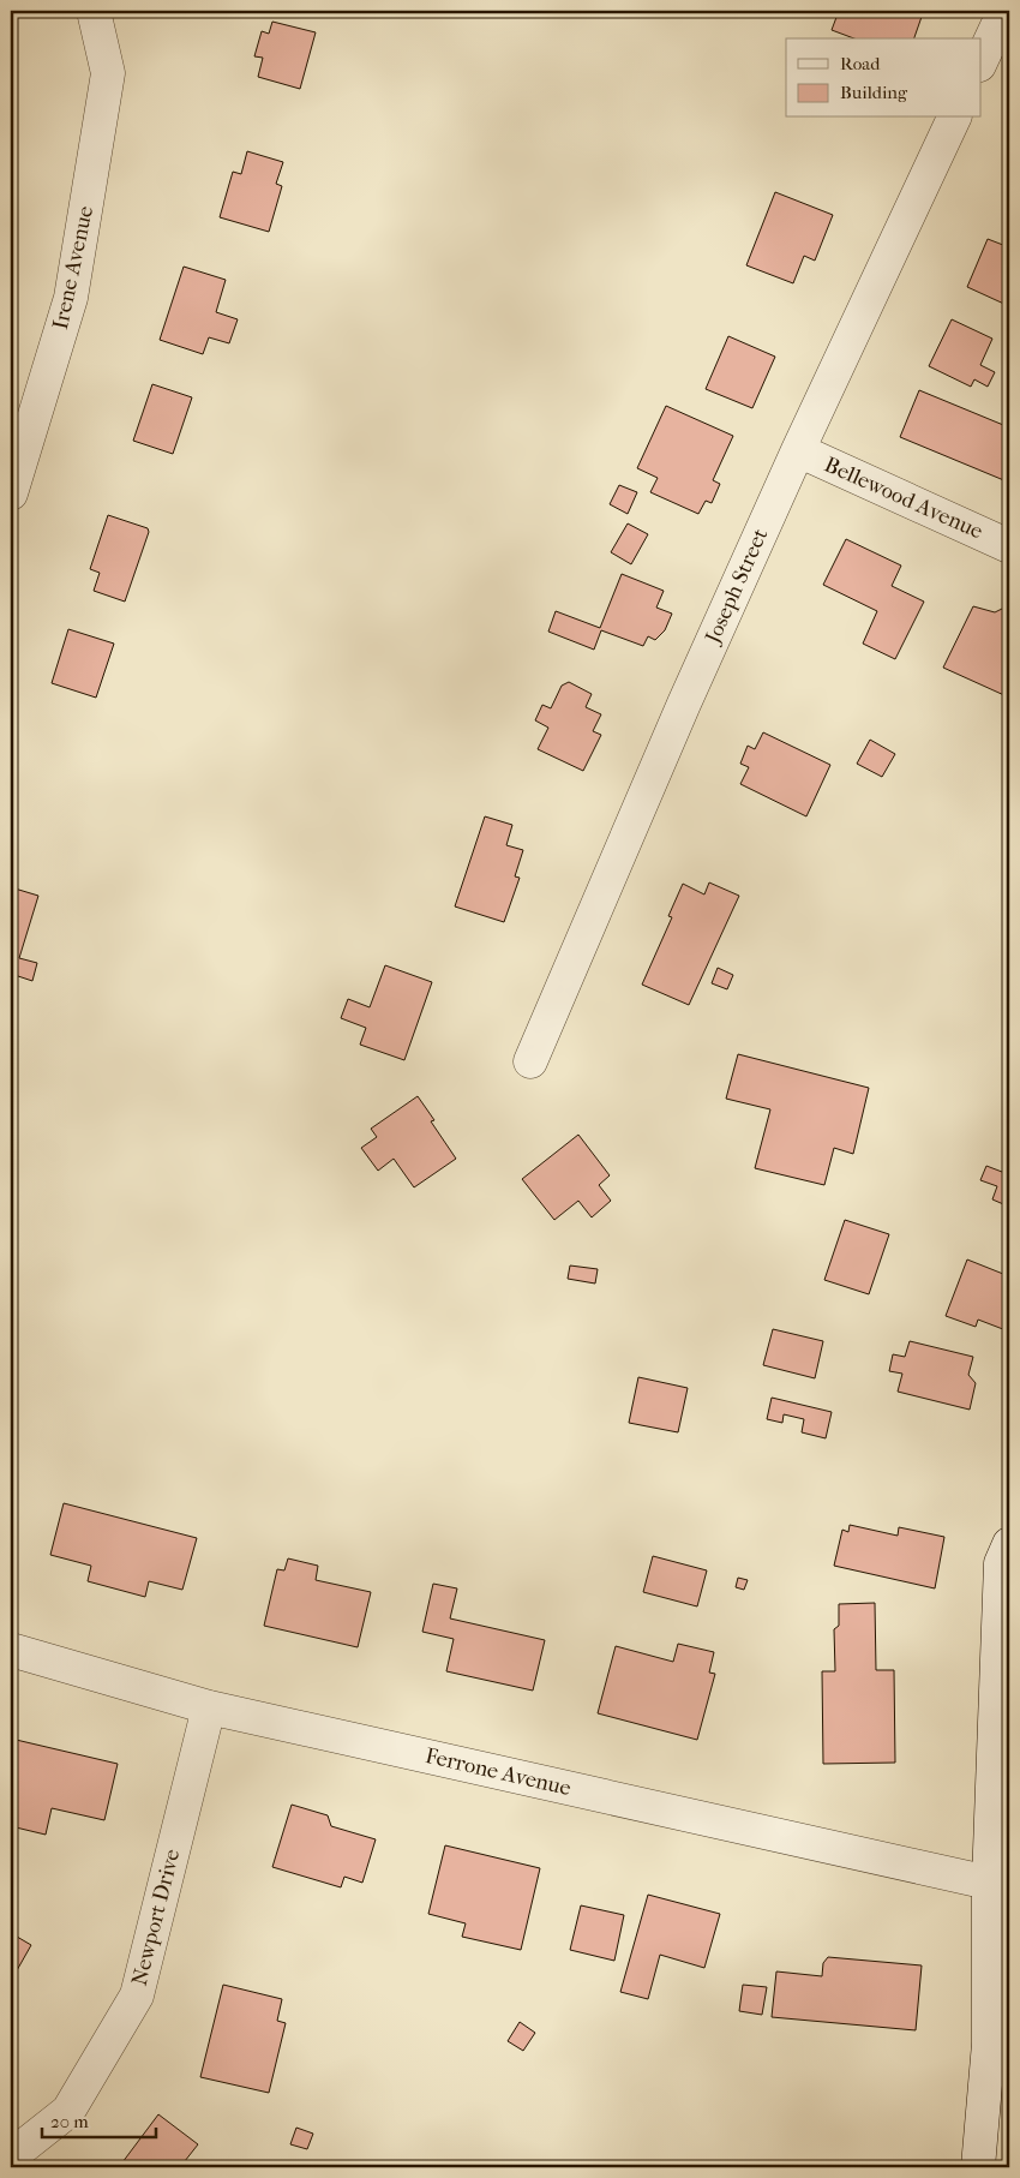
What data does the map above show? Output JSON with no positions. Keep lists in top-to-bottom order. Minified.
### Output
{"streets":{"street":["Irene Avenue","Bellewood Avenue","Joseph Street","Ferrone Avenue","Newport Drive"]},"crossings":[["Bellewood Avenue","Joseph Street"],["Ferrone Avenue","Newport Drive"]],"legend":["Road","Building"],"scale_bar":"20 m"}
